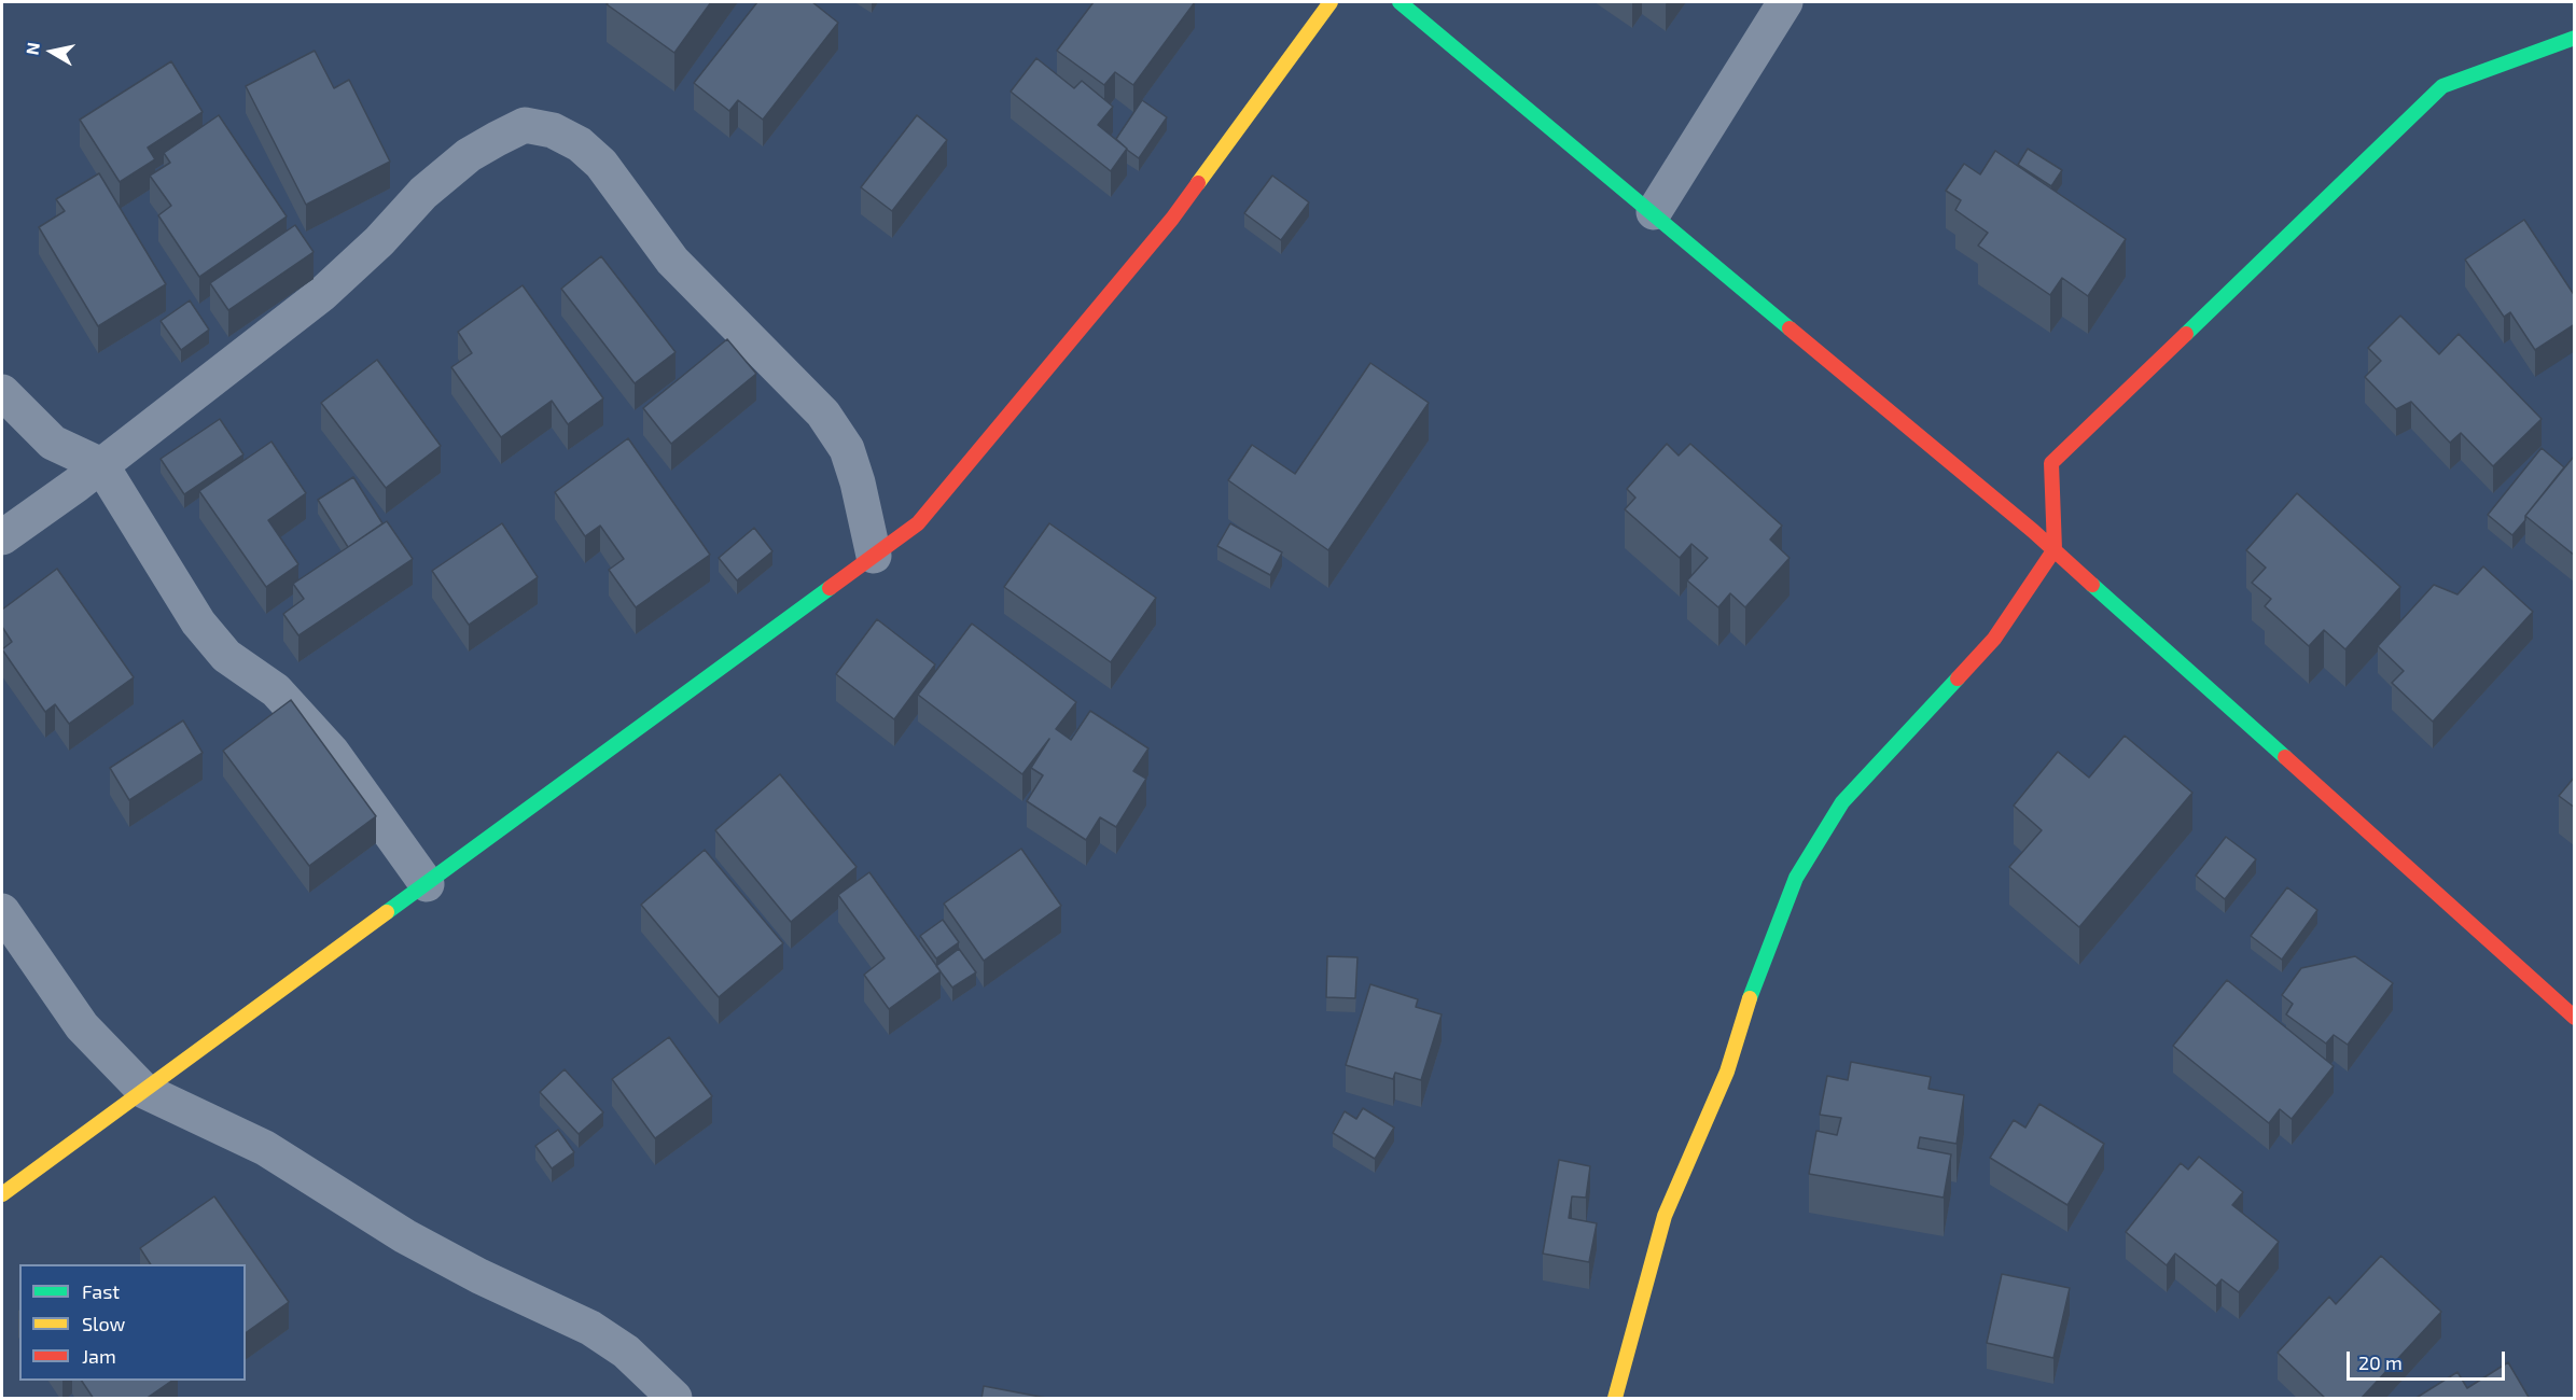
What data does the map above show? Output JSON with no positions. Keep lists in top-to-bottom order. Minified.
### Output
{"legend":["Fast","Slow","Jam"],"scale_bar":"20 m","north":"left"}
